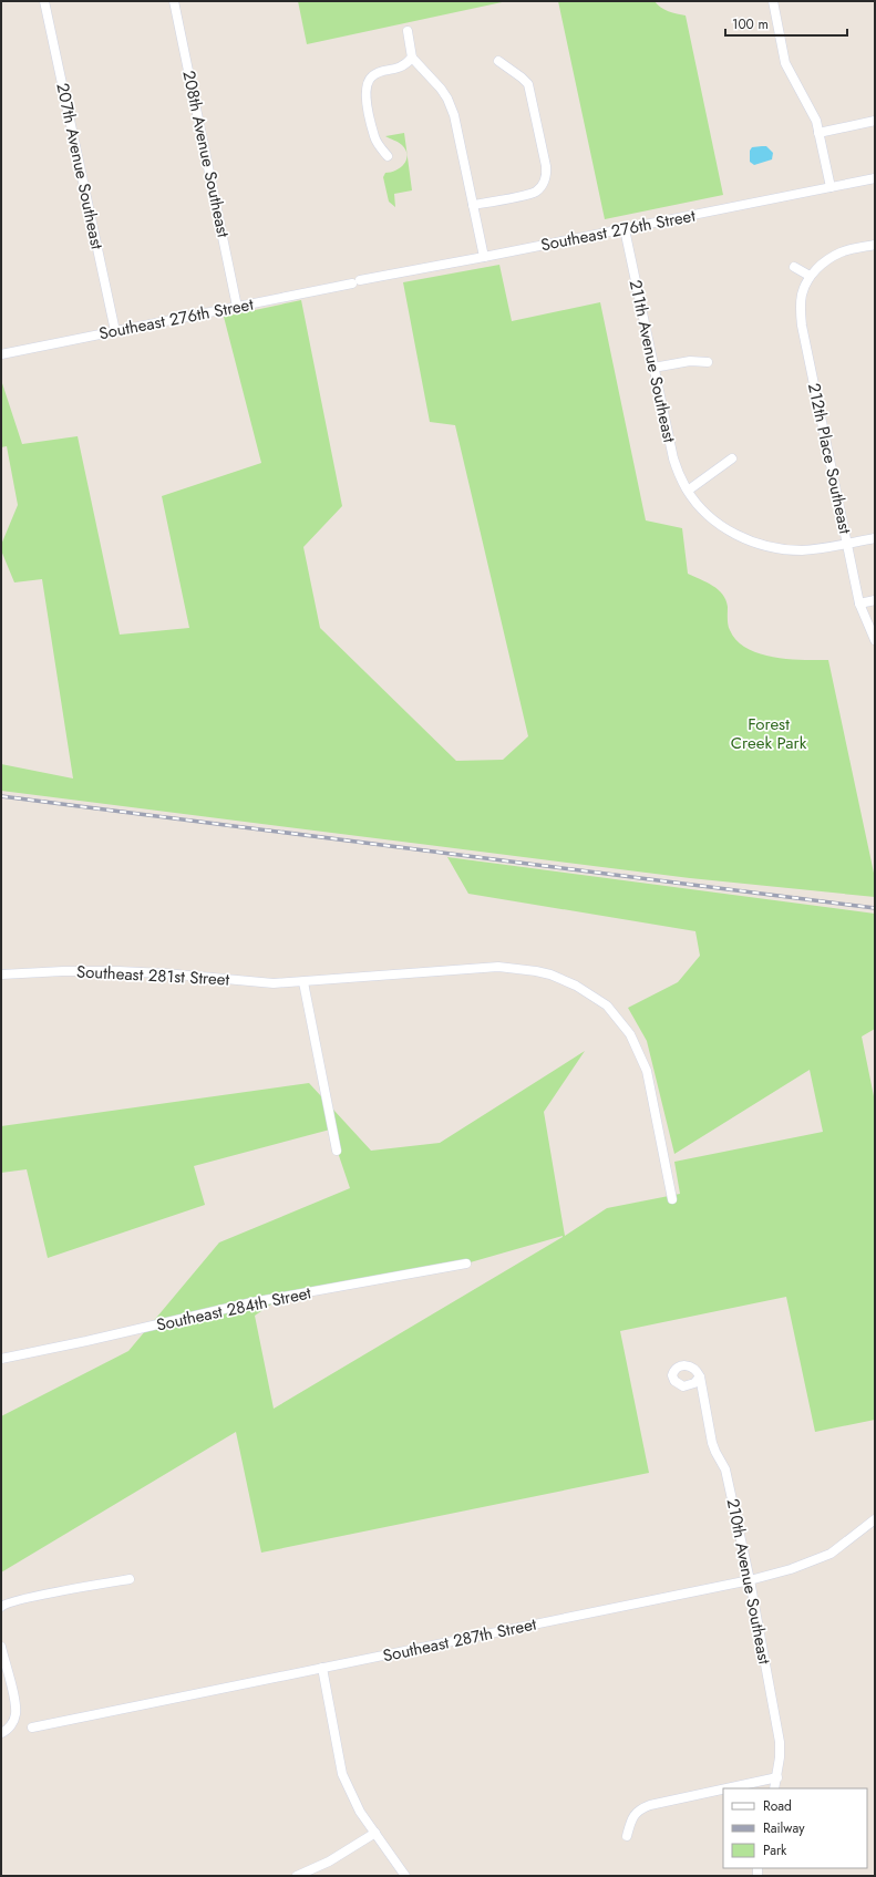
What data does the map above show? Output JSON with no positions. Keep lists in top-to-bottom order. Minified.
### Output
{"streets":{"street":["208th Avenue Southeast","207th Avenue Southeast","Southeast 276th Street","211th Avenue Southeast","212th Place Southeast","Southeast 281st Street","Southeast 284th Street","210th Avenue Southeast","Southeast 287th Street"]},"crossings":[["208th Avenue Southeast","Southeast 276th Street"],["207th Avenue Southeast","Southeast 276th Street"],["Southeast 276th Street","211th Avenue Southeast"],["211th Avenue Southeast","212th Place Southeast"],["210th Avenue Southeast","Southeast 287th Street"]],"parks":["Forest Creek Park"],"legend":["Road","Railway","Park"],"scale_bar":"100 m"}
